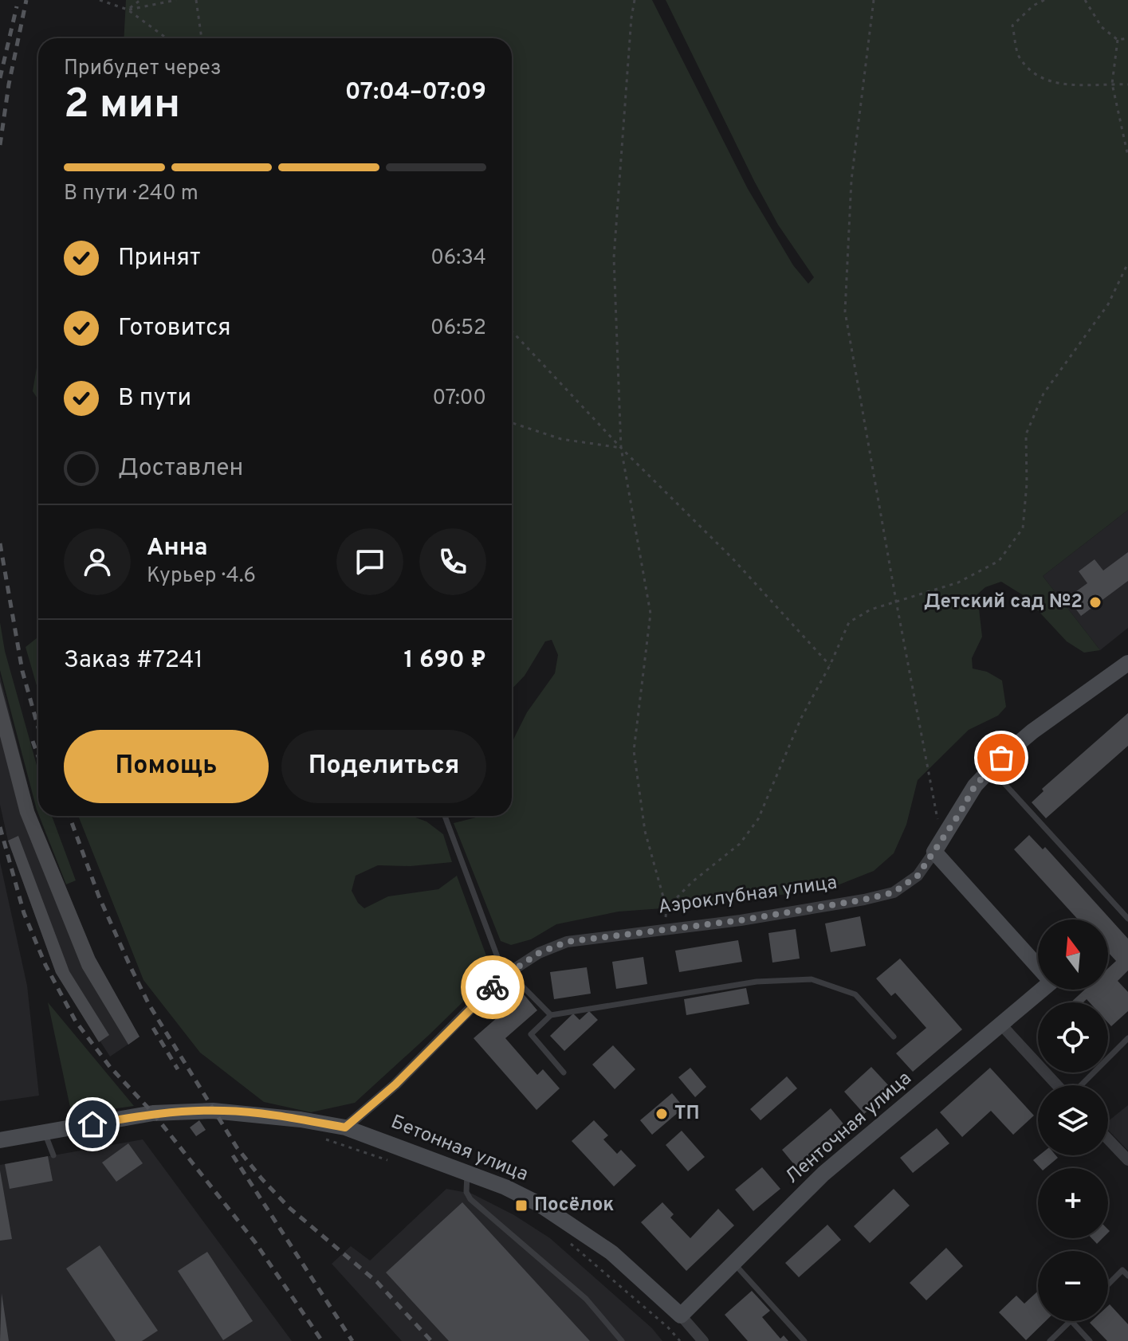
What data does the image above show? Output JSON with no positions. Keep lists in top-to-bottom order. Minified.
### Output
{"streets":{"street":["Аэроклубная улица","Ленточная улица","Бетонная улица"]},"crossings":[["Аэроклубная улица","Ленточная улица"],["Аэроклубная улица","Бетонная улица"],["Ленточная улица","Бетонная улица"]],"places":{"other":["Детский сад №2","ТП"],"transit":["Посёлок"]},"north":"top","page":{"heading":["2 мин","Прибудет через","07:04–07:09"],"panel":["Анна","Курьер · 4.6","Заказ #7241","1 690 ₽"],"bar":"В пути · 240 m","list":[["Принят","06:34"],["Готовится","06:52"],["В пути","07:00"],"Доставлен"],"buttons":["Помощь","Поделиться"],"map_buttons":["+","−"]}}
